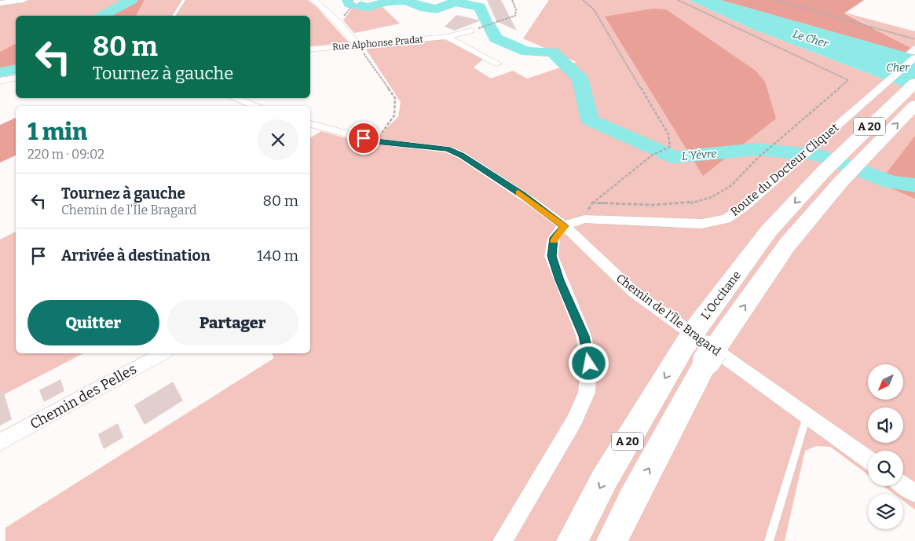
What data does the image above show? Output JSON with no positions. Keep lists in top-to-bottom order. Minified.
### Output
{"streets":{"highway":["A 20","L'Occitane"],"street":["Rue Alphonse Pradat","Route du Docteur Cliquet","Chemin de l'Île Bragard","Chemin des Pelles"]},"crossings":[["Route du Docteur Cliquet","Chemin de l'Île Bragard"]],"water":["Le Cher","Cher","L'Yèvre"],"north":"bottom left","page":{"turn":["80 m","Tournez à gauche"],"heading":["1 min","220 m · 09:02"],"list":[{"name":"Tournez à gauche","note":"Chemin de l'Île Bragard","value":"80 m"},{"name":"Arrivée à destination","value":"140 m"}],"buttons":["Quitter","Partager"]}}
